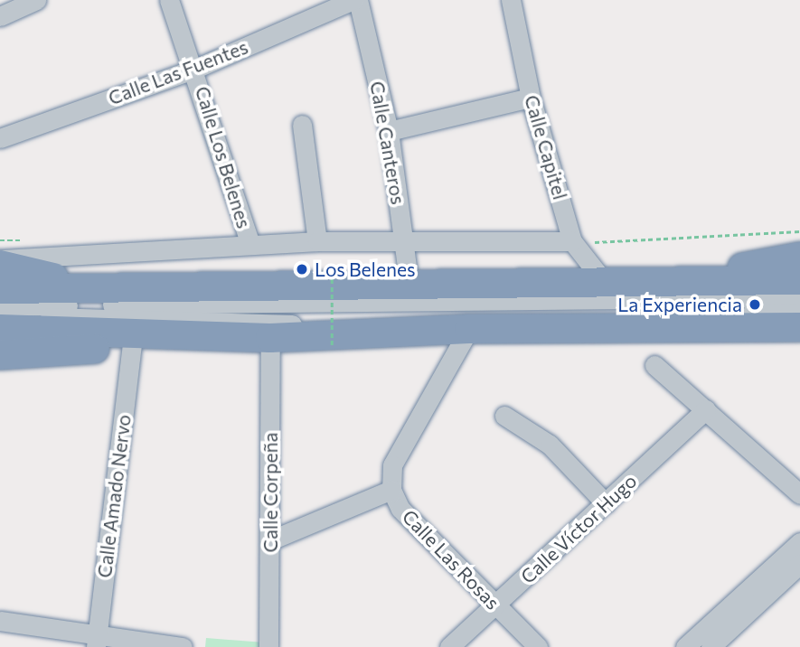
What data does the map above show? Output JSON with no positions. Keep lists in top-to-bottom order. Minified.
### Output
{"streets":{"street":["Calle Las Fuentes","Calle Canteros","Calle Capitel","Calle Los Belenes","Calle Corpeña","Calle Amado Nervo","Calle Víctor Hugo","Calle Las Rosas"]},"crossings":[["Calle Las Fuentes","Calle Los Belenes"],["Calle Víctor Hugo","Calle Las Rosas"]],"places":["Los Belenes","La Experiencia"]}
